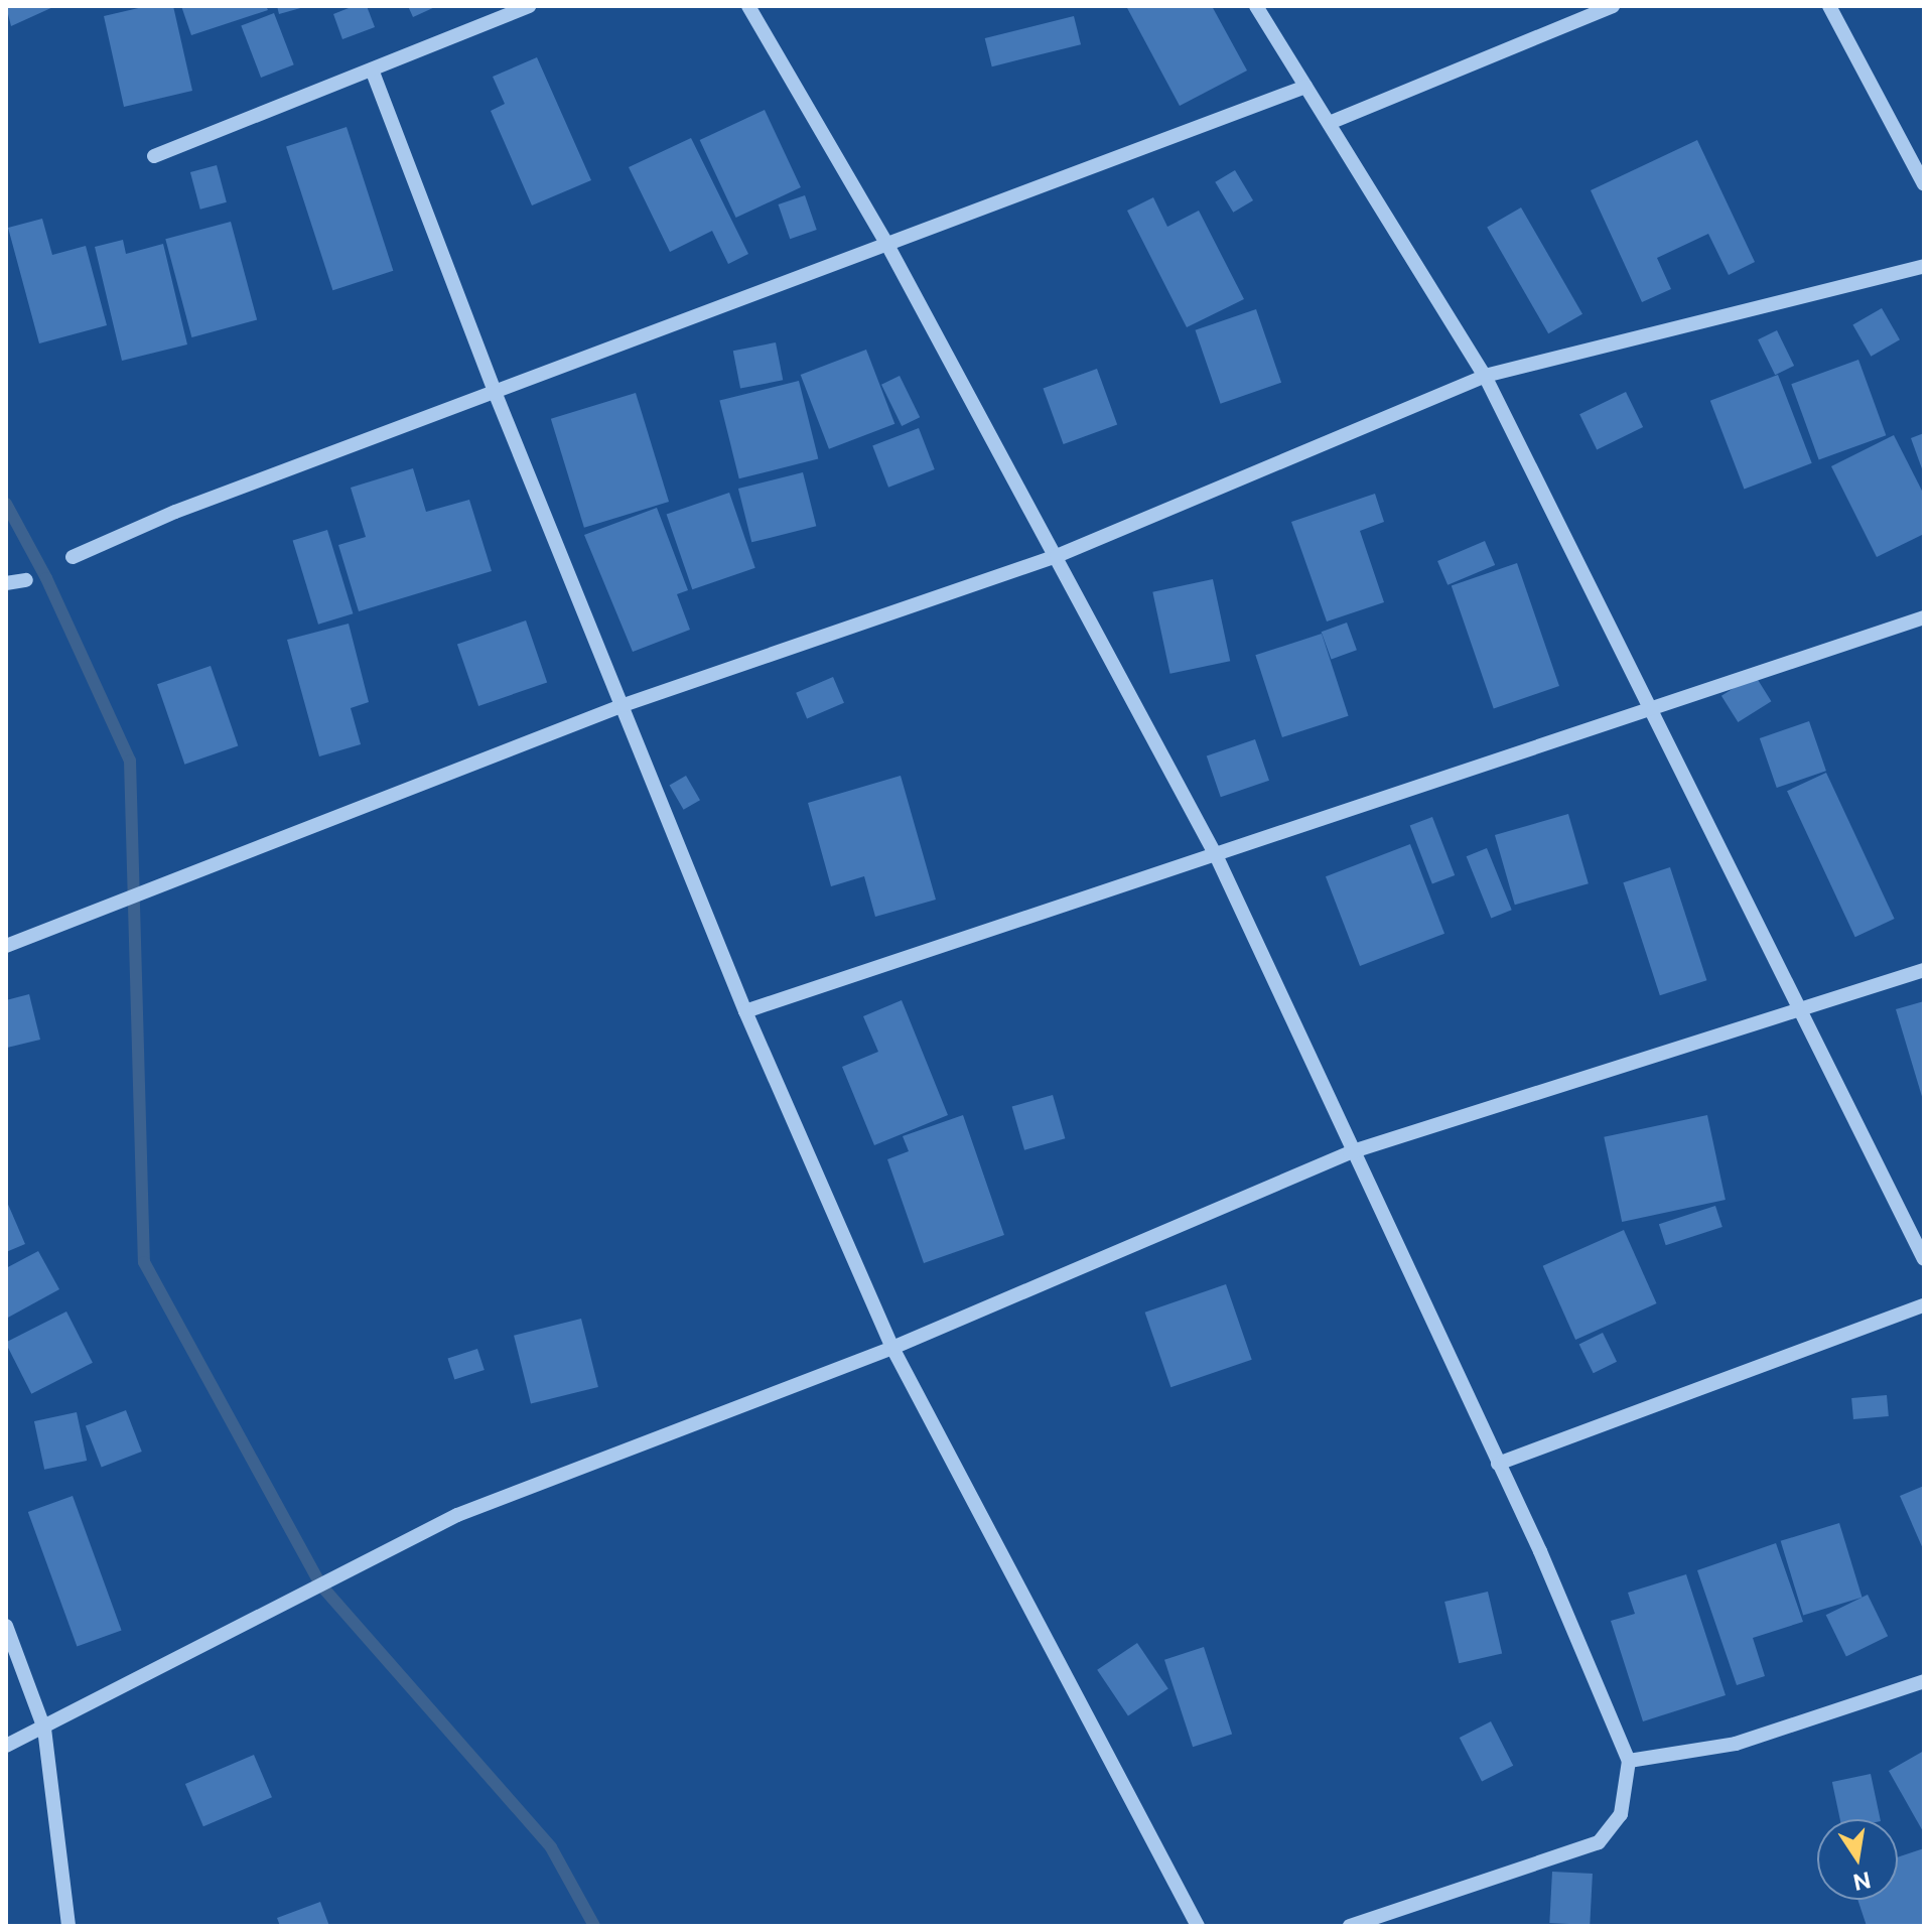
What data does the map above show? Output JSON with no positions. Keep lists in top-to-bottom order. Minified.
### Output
{"north":"bottom"}
